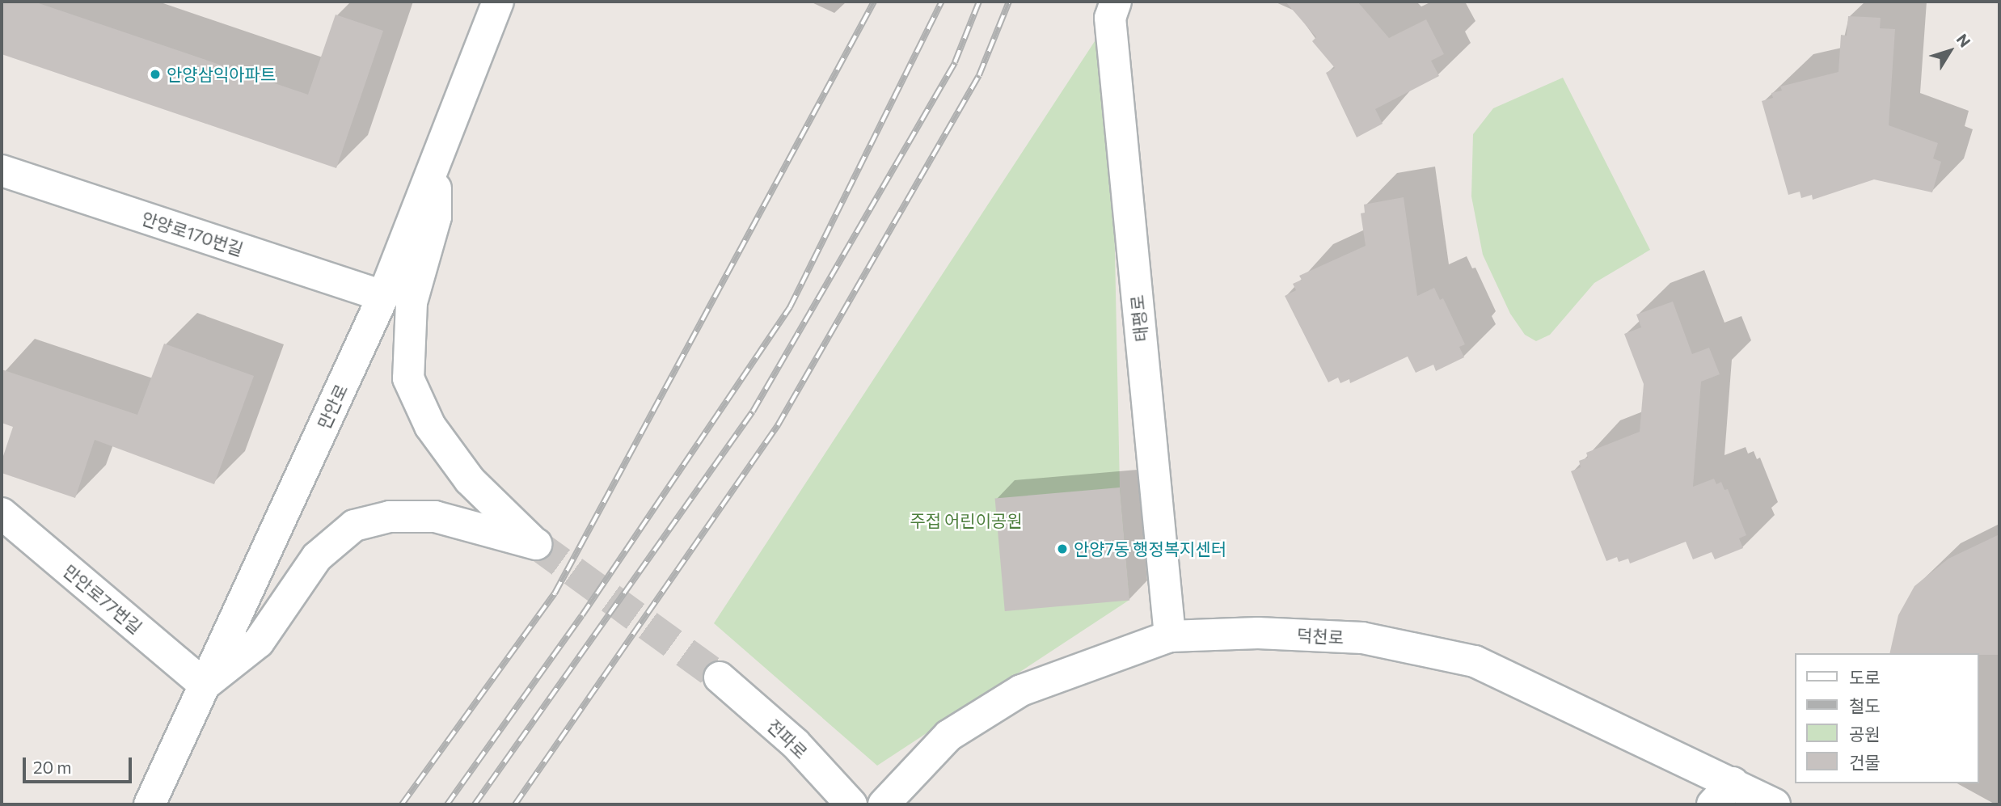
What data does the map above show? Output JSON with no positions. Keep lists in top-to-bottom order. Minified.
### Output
{"streets":{"street":["안양로170번길","태평로","만안로","만안로77번길","덕천로","전파로"]},"crossings":[["안양로170번길","만안로"],["태평로","덕천로"],["만안로","만안로77번길"]],"parks":["주접 어린이공원"],"places":["안양삼익아파트","안양7동 행정복지센터"],"legend":["도로","철도","공원","건물"],"scale_bar":"20 m","north":"top right"}
